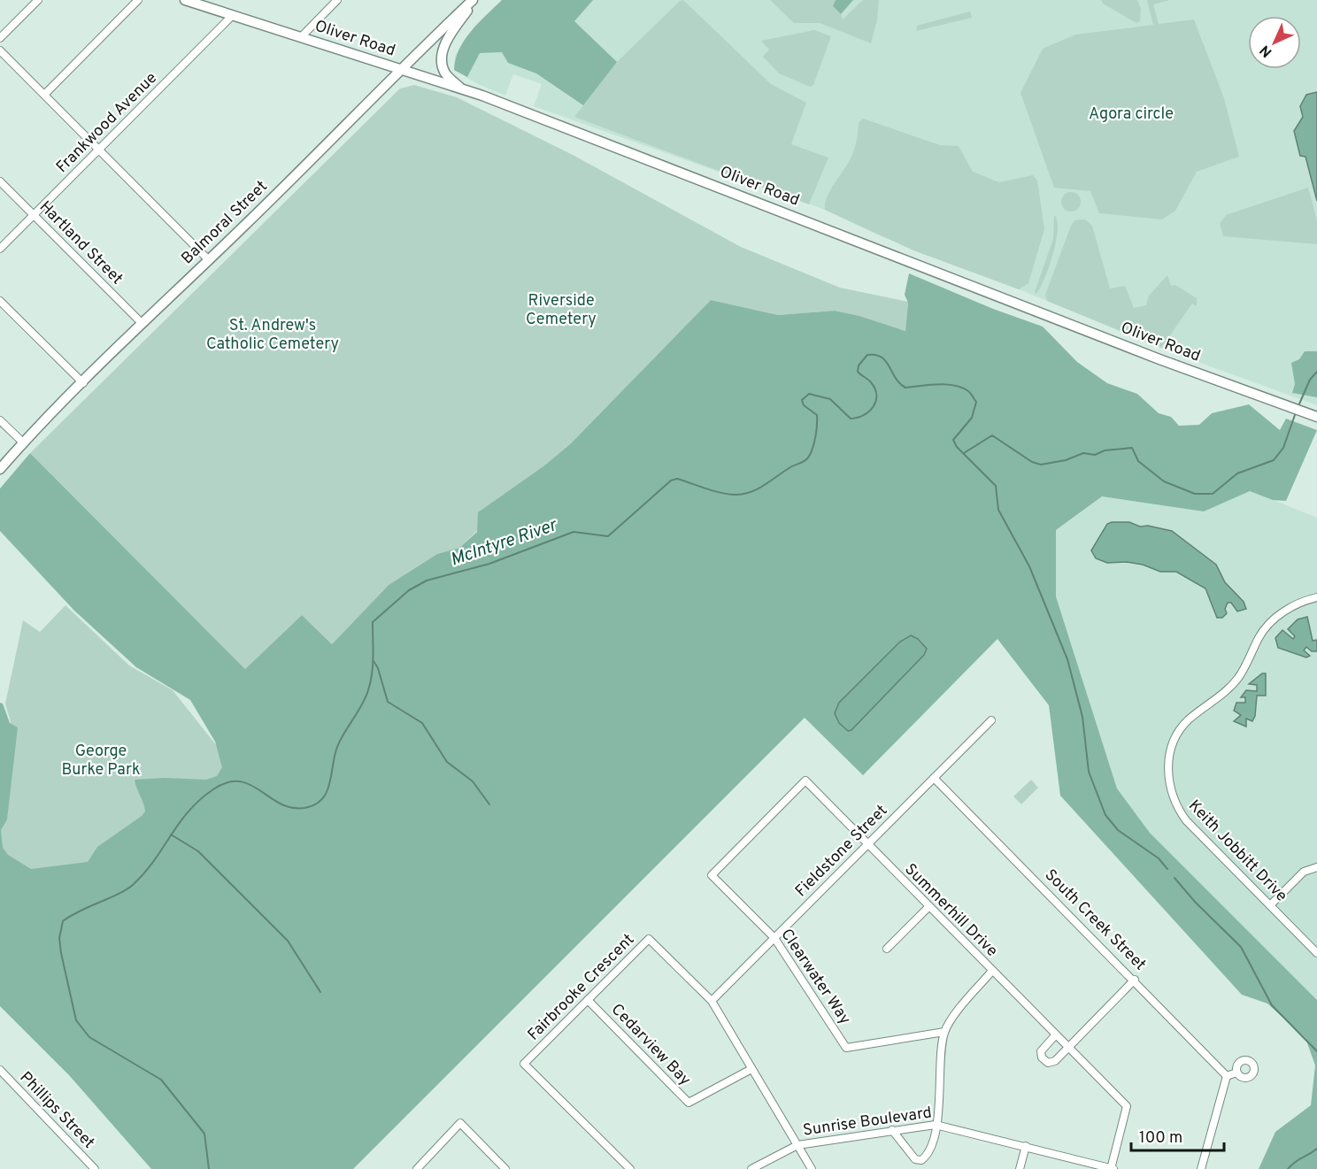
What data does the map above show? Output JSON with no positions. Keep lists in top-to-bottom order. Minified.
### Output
{"streets":{"main road":["Oliver Road","Balmoral Street"],"street":["Frankwood Avenue","Hartland Street","Fieldstone Street","Keith Jobbitt Drive","Summerhill Drive","South Creek Street","Clearwater Way","Fairbrooke Crescent","Cedarview Bay","Phillips Street","Sunrise Boulevard"]},"crossings":[["Oliver Road","Frankwood Avenue"],["Oliver Road","Balmoral Street"],["Frankwood Avenue","Hartland Street"],["Balmoral Street","Hartland Street"],["Fieldstone Street","Summerhill Drive"],["Fieldstone Street","South Creek Street"],["Fieldstone Street","Clearwater Way"],["Fieldstone Street","Fairbrooke Crescent"],["Summerhill Drive","Clearwater Way"],["Summerhill Drive","Sunrise Boulevard"],["Fairbrooke Crescent","Cedarview Bay"],["Fairbrooke Crescent","Sunrise Boulevard"]],"water":["McIntyre River"],"parks":["Agora circle","Riverside Cemetery","St. Andrew's Catholic Cemetery","George Burke Park"],"scale_bar":"100 m","north":"bottom left"}
